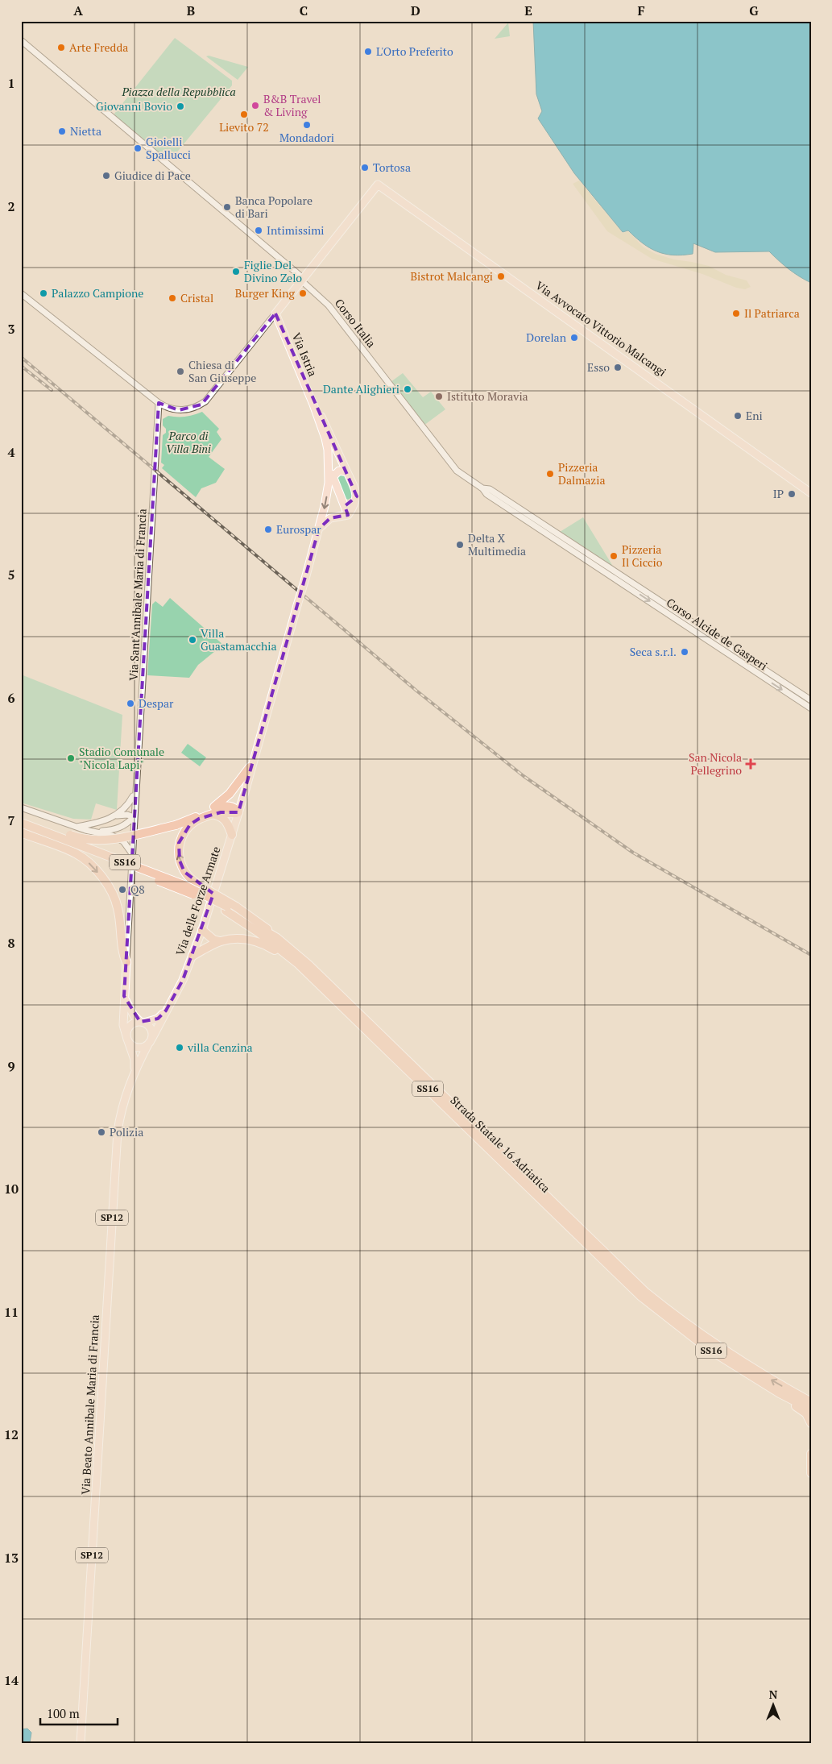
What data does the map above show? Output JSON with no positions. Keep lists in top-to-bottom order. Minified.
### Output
{"streets":{"highway":["SS16","Strada Statale 16 Adriatica"],"main road":["Via Avvocato Vittorio Malcangi","Via Istria","Via delle Forze Armate","SP12","Via Beato Annibale Maria di Francia"],"street":["Corso Italia","Via Sant'Annibale Maria di Francia","Corso Alcide de Gasperi"]},"crossings":[["Corso Italia","Via Avvocato Vittorio Malcangi"],["Corso Italia","Corso Alcide de Gasperi"],["Via Istria","Via delle Forze Armate"],["Via Sant'Annibale Maria di Francia","SS16"],["Via Sant'Annibale Maria di Francia","Via Beato Annibale Maria di Francia"],["SS16","Via delle Forze Armate"],["SS16","Strada Statale 16 Adriatica"],["SS16","Via Beato Annibale Maria di Francia"],["Via delle Forze Armate","Via Beato Annibale Maria di Francia"]],"parks":["Piazza della Repubblica","Parco di Villa Bini"],"places":{"other":["Arte Fredda","L'Orto Preferito","B&B Travel & Living","Giovanni Bovio","Lievito 72","Mondadori","Nietta","Gioielli Spallucci","Tortosa","Giudice di Pace","Banca Popolare di Bari","Intimissimi","Figlie Del Divino Zelo","Bistrot Malcangi","Palazzo Campione","Burger King","Cristal","Il Patriarca","Dorelan","Esso","Chiesa di San Giuseppe","Dante Alighieri","Istituto Moravia","Eni","Pizzeria Dalmazia","IP","Eurospar","Delta X Multimedia","Pizzeria Il Ciccio","Villa Guastamacchia","Seca s.r.l.","Despar","Stadio Comunale \"Nicola Lapi\"","Q8","villa Cenzina","Polizia"],"health":["San Nicola Pellegrino"]},"scale_bar":"100 m","north":"top","grid":{"columns":["A","B","C","D","E","F","G"],"rows":["1","2","3","4","5","6","7","8","9","10","11","12","13","14"]}}
